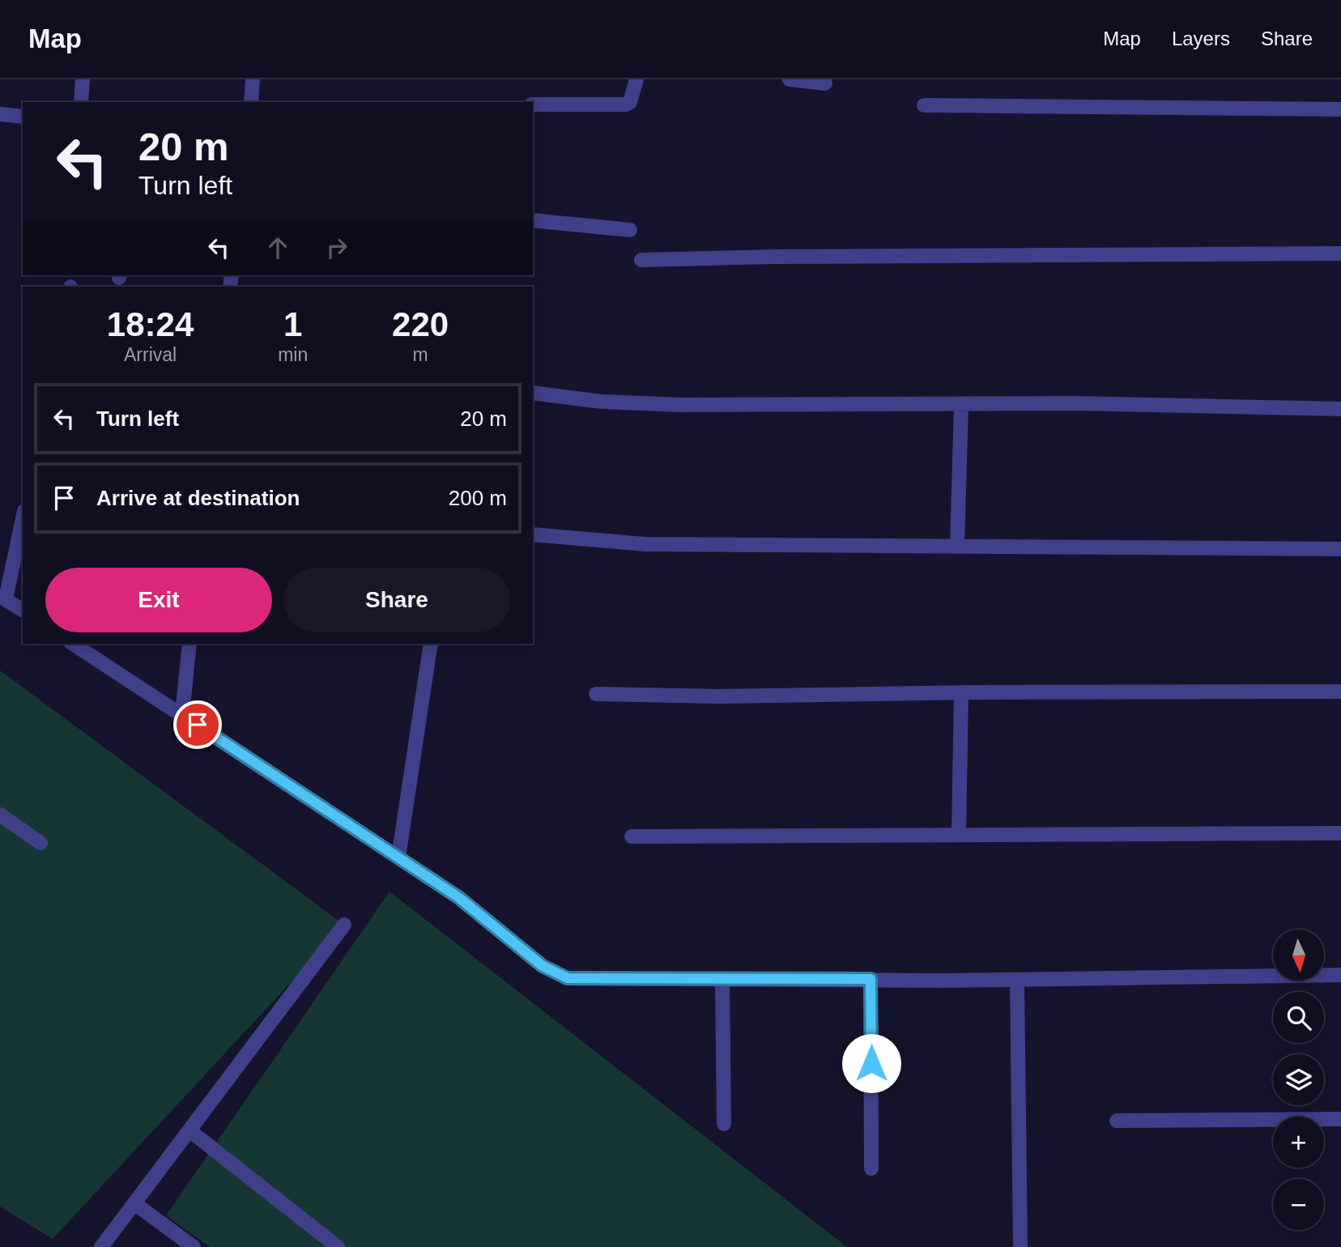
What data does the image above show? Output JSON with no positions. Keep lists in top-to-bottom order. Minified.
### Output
{"north":"bottom","page":{"header":"Map","nav":["Map","Layers","Share"],"turn":["20 m","Turn left"],"eta":["18:24","Arrival","1","min","220","m"],"list":[{"name":"Turn left","value":"20 m"},{"name":"Arrive at destination","value":"200 m"}],"buttons":["Exit","Share"],"map_buttons":["+","−"]}}
